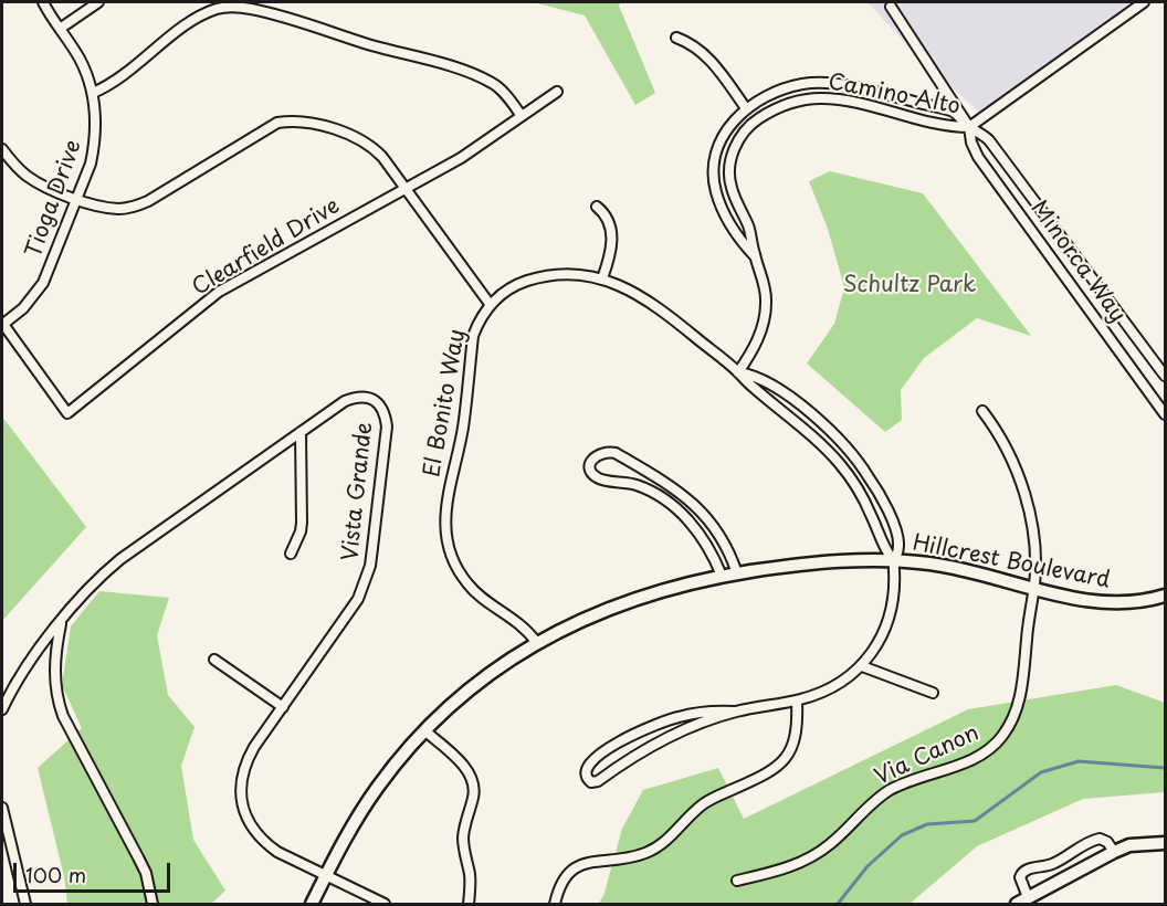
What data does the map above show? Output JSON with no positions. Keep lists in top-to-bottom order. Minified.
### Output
{"streets":{"street":["Camino Alto","Tioga Drive","Clearfield Drive","Minorca Way","El Bonito Way","Vista Grande","Hillcrest Boulevard","Via Canon"]},"crossings":[["Camino Alto","Minorca Way"],["Camino Alto","El Bonito Way"],["Tioga Drive","Clearfield Drive"],["El Bonito Way","Hillcrest Boulevard"],["Vista Grande","Hillcrest Boulevard"],["Hillcrest Boulevard","Via Canon"]],"parks":["Schultz Park"],"scale_bar":"100 m"}
